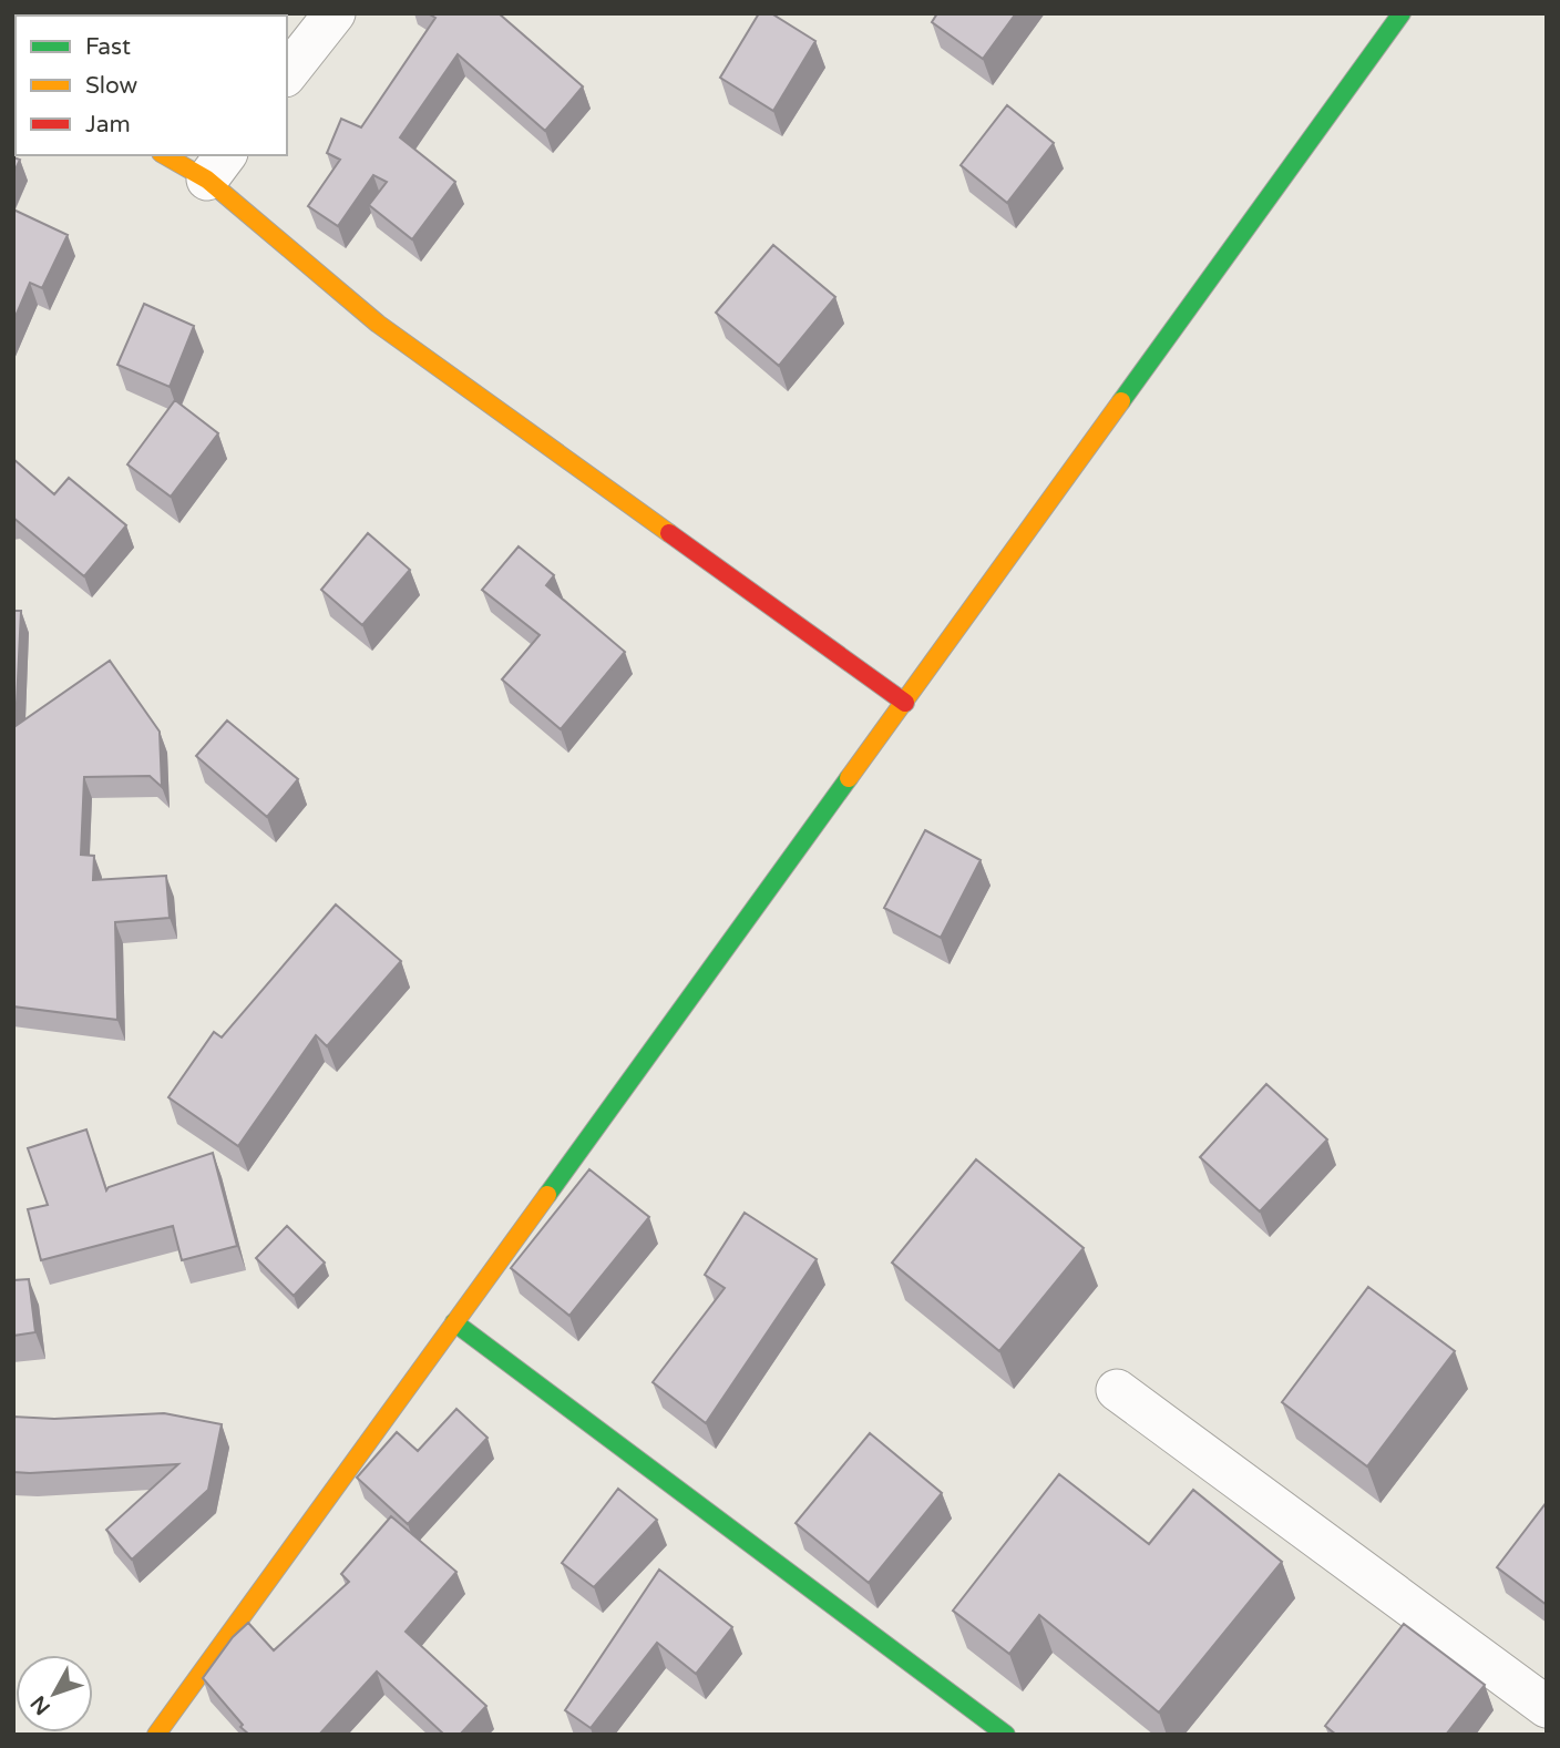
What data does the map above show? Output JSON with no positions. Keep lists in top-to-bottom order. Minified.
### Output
{"legend":["Fast","Slow","Jam"],"north":"bottom left"}
